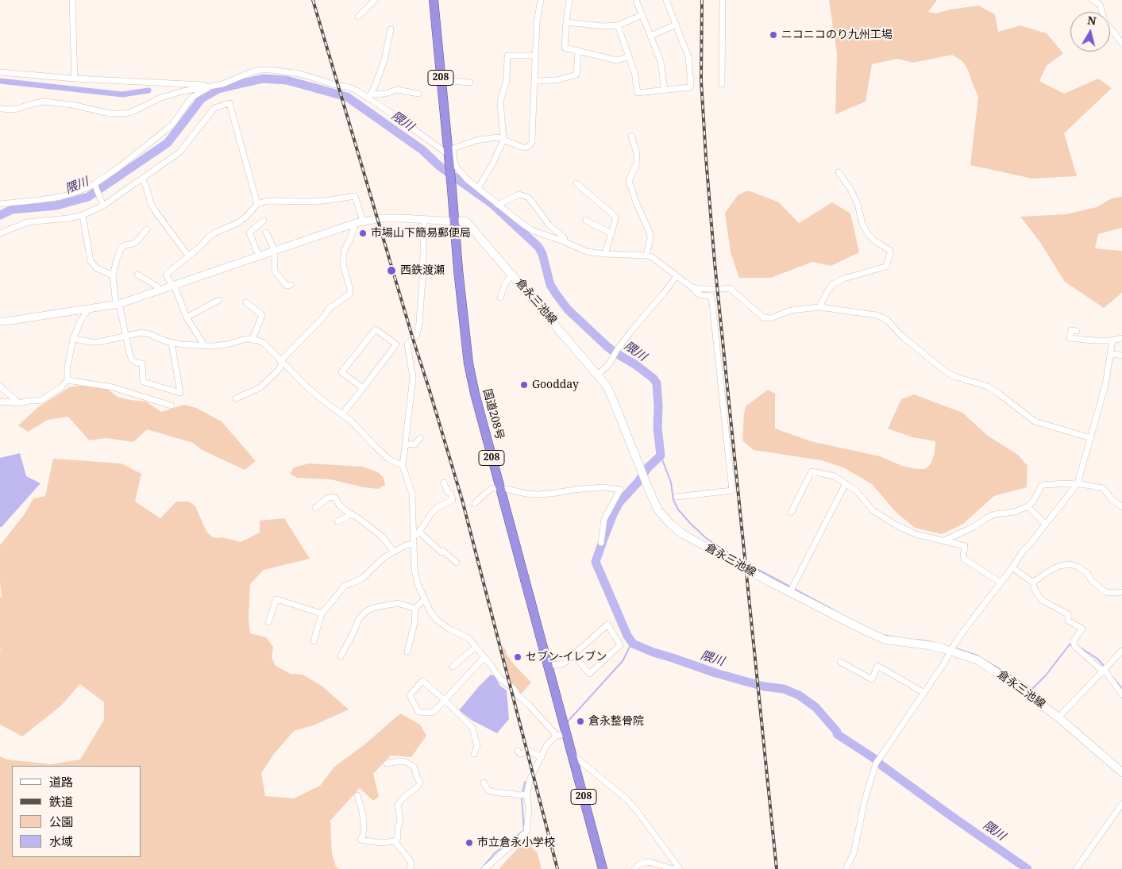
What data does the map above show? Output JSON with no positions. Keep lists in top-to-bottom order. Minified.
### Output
{"streets":{"highway":["208","国道208号"],"main road":["倉永三池線"]},"crossings":[["倉永三池線","国道208号"]],"water":["隈川"],"places":["ニコニコのり九州工場","市場山下簡易郵便局","西鉄渡瀬","Goodday","セブン-イレブン","倉永整骨院","市立倉永小学校"],"legend":["道路","鉄道","公園","水域"],"north":"top"}
